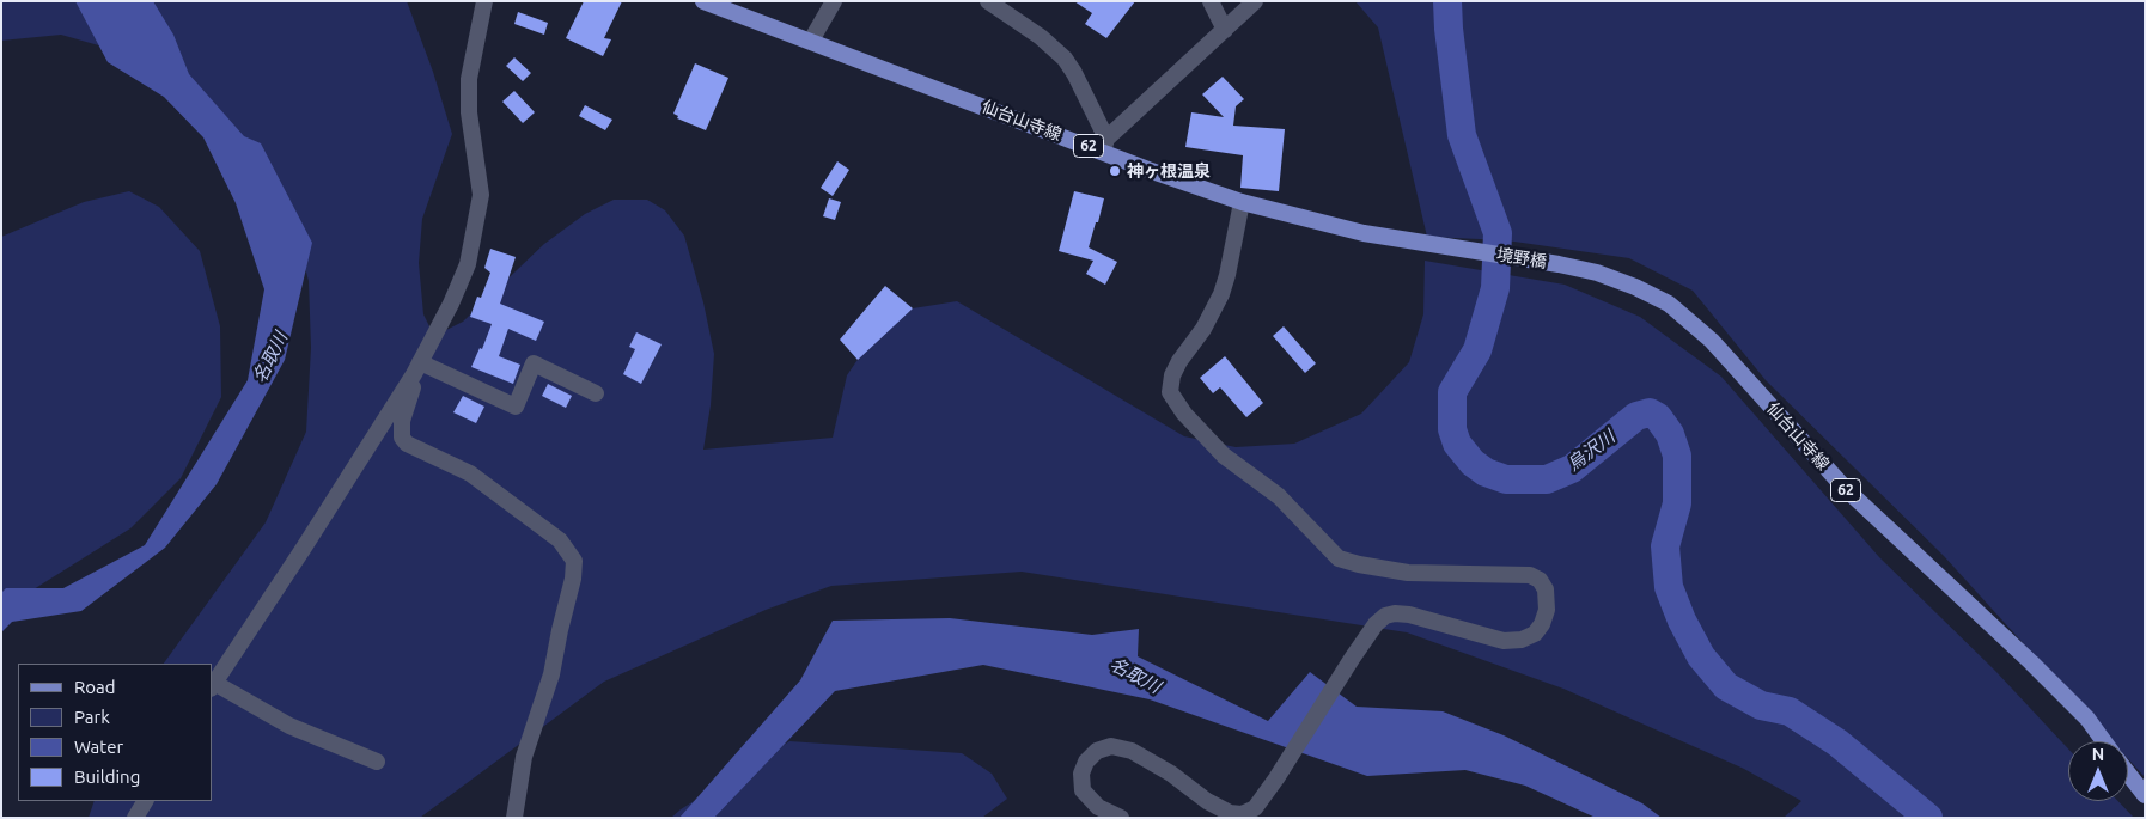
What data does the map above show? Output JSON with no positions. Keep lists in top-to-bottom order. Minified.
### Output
{"streets":{"main road":["仙台山寺線","62","境野橋"]},"crossings":[["仙台山寺線","境野橋"]],"water":["名取川","烏沢川"],"places":["神ヶ根温泉"],"legend":["Road","Park","Water","Building"],"north":"top"}
